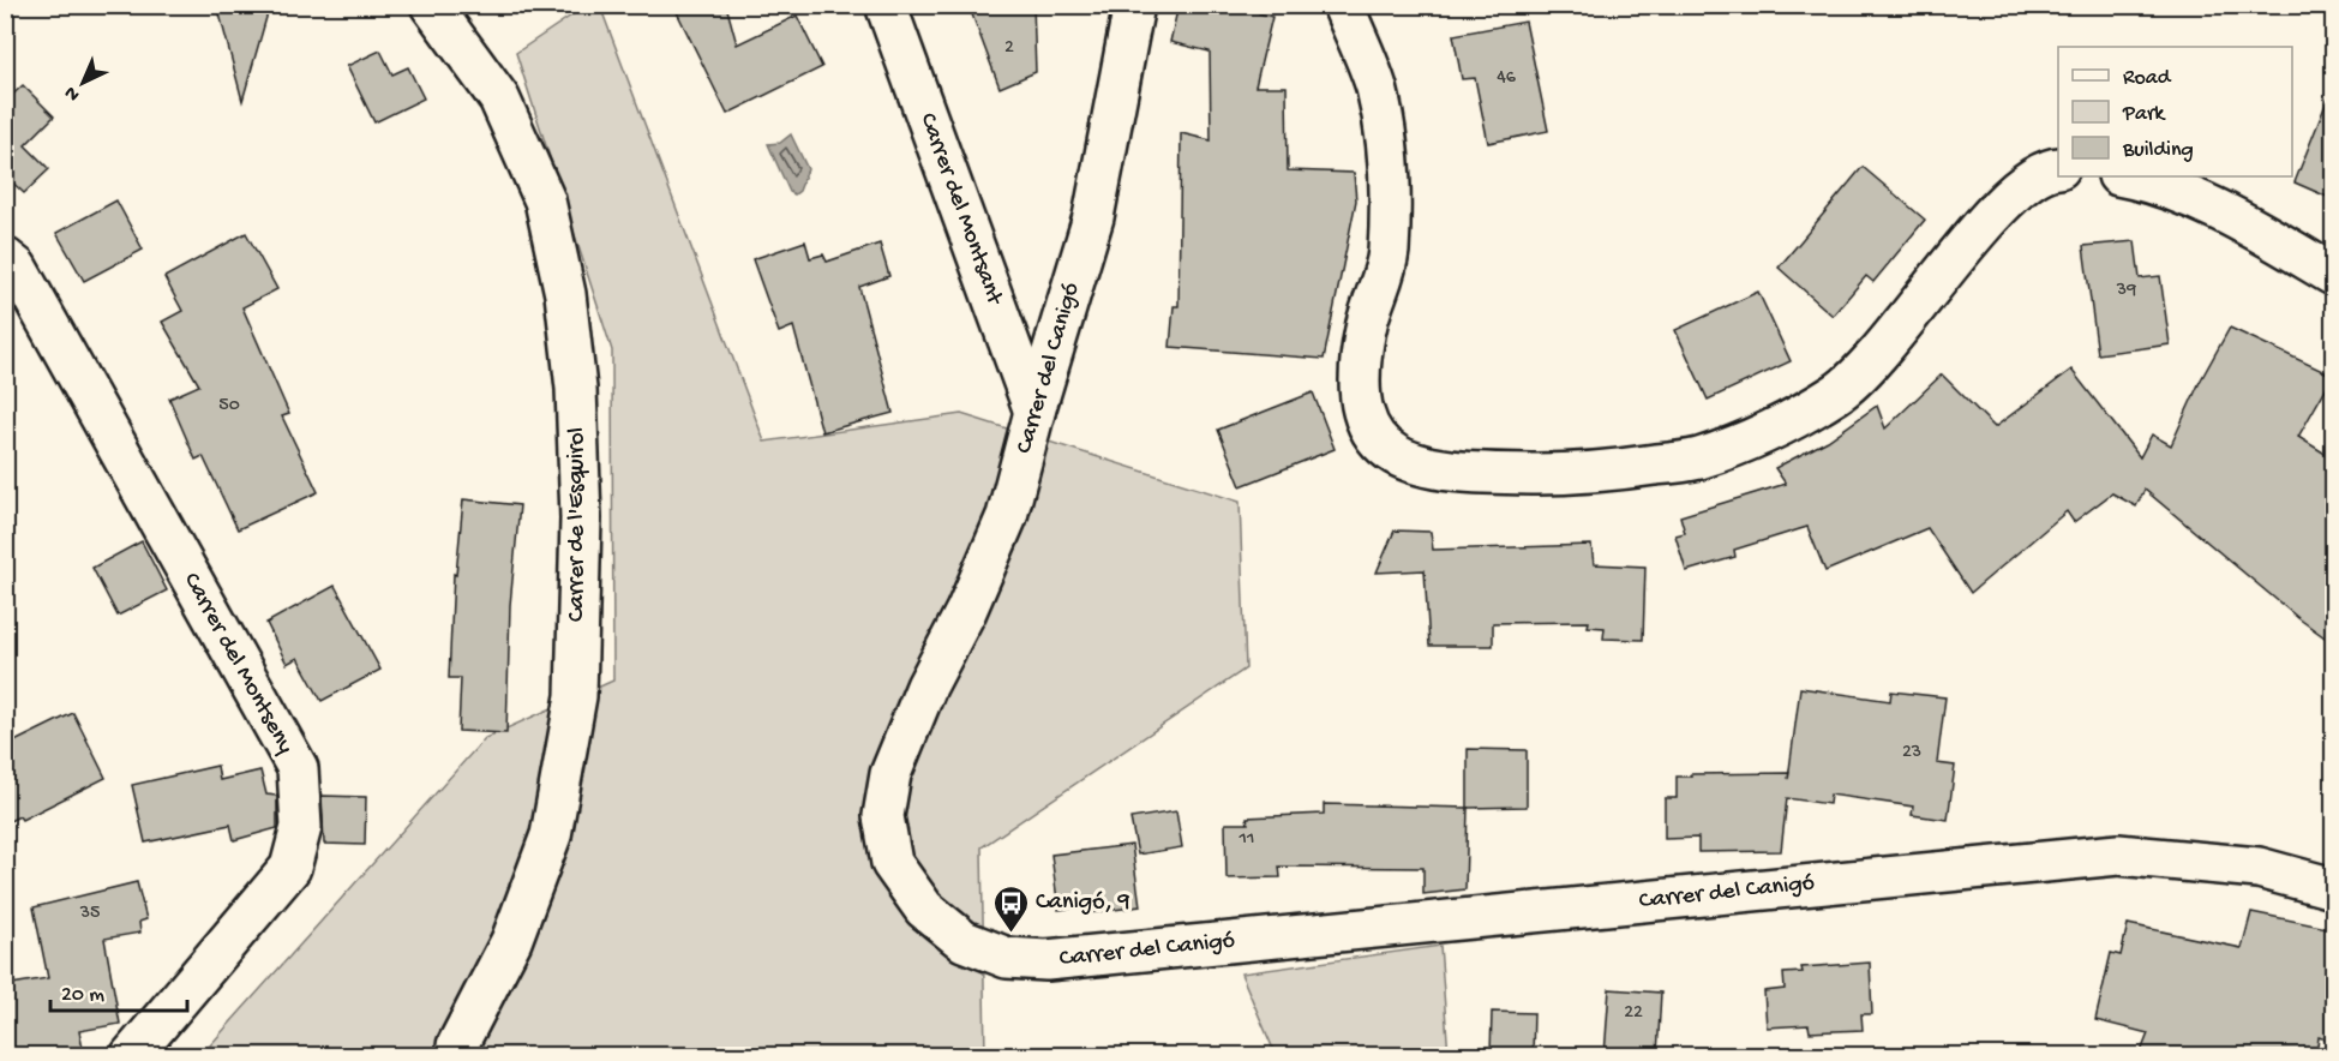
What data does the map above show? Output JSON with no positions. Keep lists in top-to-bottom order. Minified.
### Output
{"streets":{"street":["Carrer del Montsant","Carrer del Canigó","Carrer de l'Esquirol","Carrer del Montseny"]},"crossings":[["Carrer del Montsant","Carrer del Canigó"]],"places":{"bus stop":["Canigó, 9"]},"house_numbers":["2","46","39","50","23","11","35","22"],"legend":["Road","Park","Building"],"scale_bar":"20 m","north":"bottom left"}
